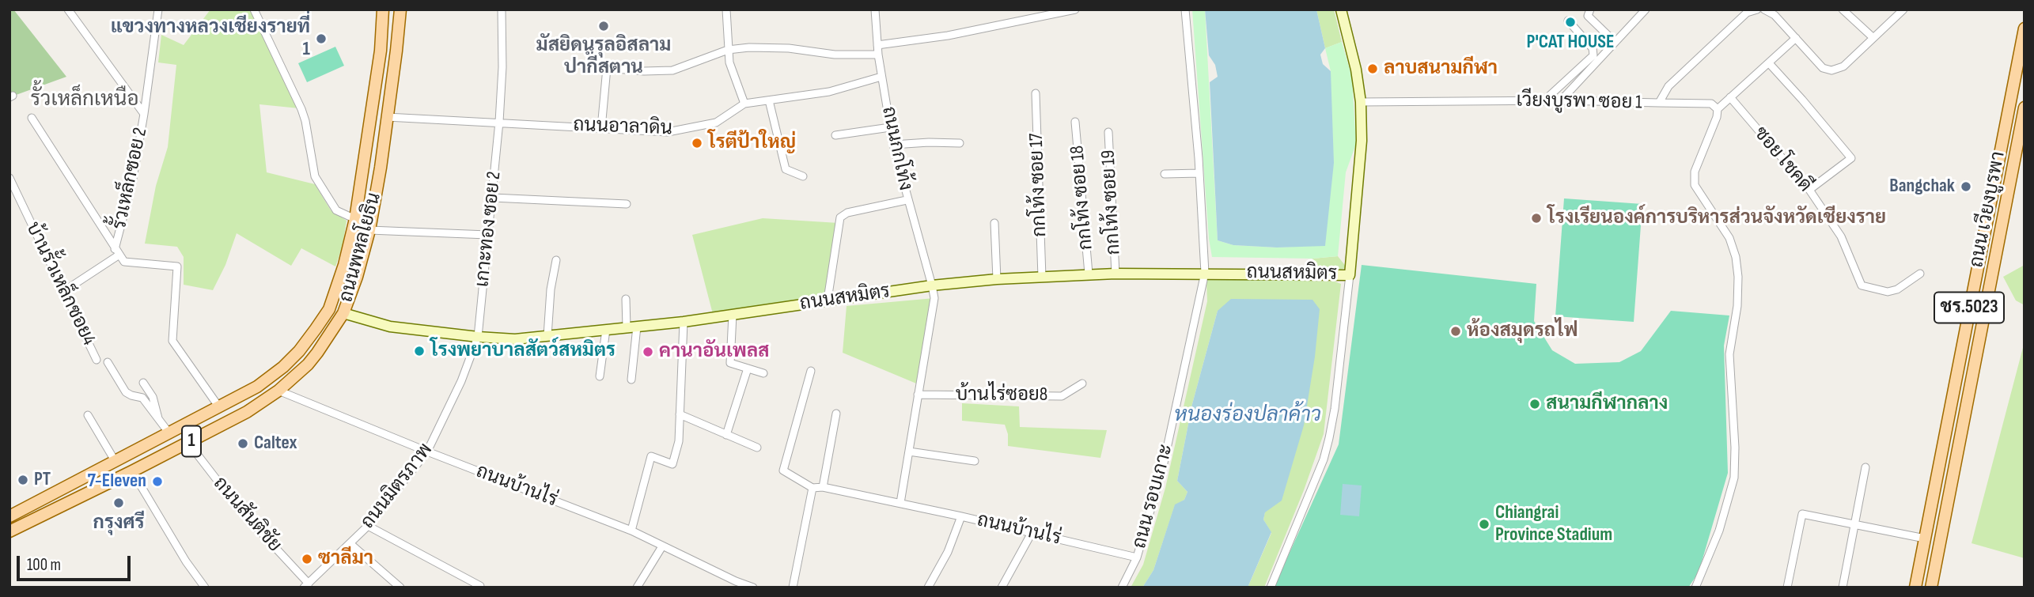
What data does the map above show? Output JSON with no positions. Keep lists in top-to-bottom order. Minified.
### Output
{"streets":{"main road":["ถนน เวียงบูรพา","ถนนพหลโยธิน","ชร.5023","1"],"street":["เวียงบูรพา ซอย 1","ถนนอาลาดิน","ถนนกกโท้ง","ซอย โชคดี","รั้วเหล็กซอย 2","กกโท้ง ซอย 17","กกโท้ง ซอย 18","กกโท้ง ซอย 19","เกาะทอง ซอย 2","ถนนสหมิตร","บ้านรั้วเหล็กซอย4","บ้านไร่ซอย8","ถนนมิตรภาพ","ถนนบ้านไร่","ถนน รอบเกาะ","ถนนสันติชัย"]},"crossings":[["ถนนอาลาดิน","ถนนกกโท้ง"],["ถนนอาลาดิน","เกาะทอง ซอย 2"],["ถนนอาลาดิน","ถนนพหลโยธิน"],["ถนนกกโท้ง","ถนนสหมิตร"],["กกโท้ง ซอย 17","ถนนสหมิตร"],["กกโท้ง ซอย 18","ถนนสหมิตร"],["กกโท้ง ซอย 19","ถนนสหมิตร"],["เกาะทอง ซอย 2","ถนนสหมิตร"],["เกาะทอง ซอย 2","ถนนมิตรภาพ"],["ถนนพหลโยธิน","ถนนสหมิตร"],["ถนนพหลโยธิน","ถนนบ้านไร่"],["ถนนพหลโยธิน","ถนนสันติชัย"],["ถนนสหมิตร","ถนนมิตรภาพ"],["ถนนสหมิตร","ถนน รอบเกาะ"],["ถนนมิตรภาพ","ถนนบ้านไร่"],["ถนนมิตรภาพ","ถนนสันติชัย"],["ถนนบ้านไร่","ถนน รอบเกาะ"]],"districts":["รั้วเหล็กเหนือ"],"water":["หนองร่องปลาค้าว"],"places":["P'CAT HOUSE","มัสยิดนูรุลอิสลาม ปากีสตาน","แขวงทางหลวงเชียงรายที่ 1","ลาบสนามกีฬา","โรตีป้าใหญ่","Bangchak","โรงเรียนองค์การบริหารส่วนจังหวัดเชียงราย","ห้องสมุดรถไฟ","โรงพยาบาลสัตว์สหมิตร","คานาอันเพลส","สนามกีฬากลาง","Caltex","PT","7-Eleven","กรุงศรี","Chiangrai Province Stadium","ซาลีมา"],"scale_bar":"100 m"}
